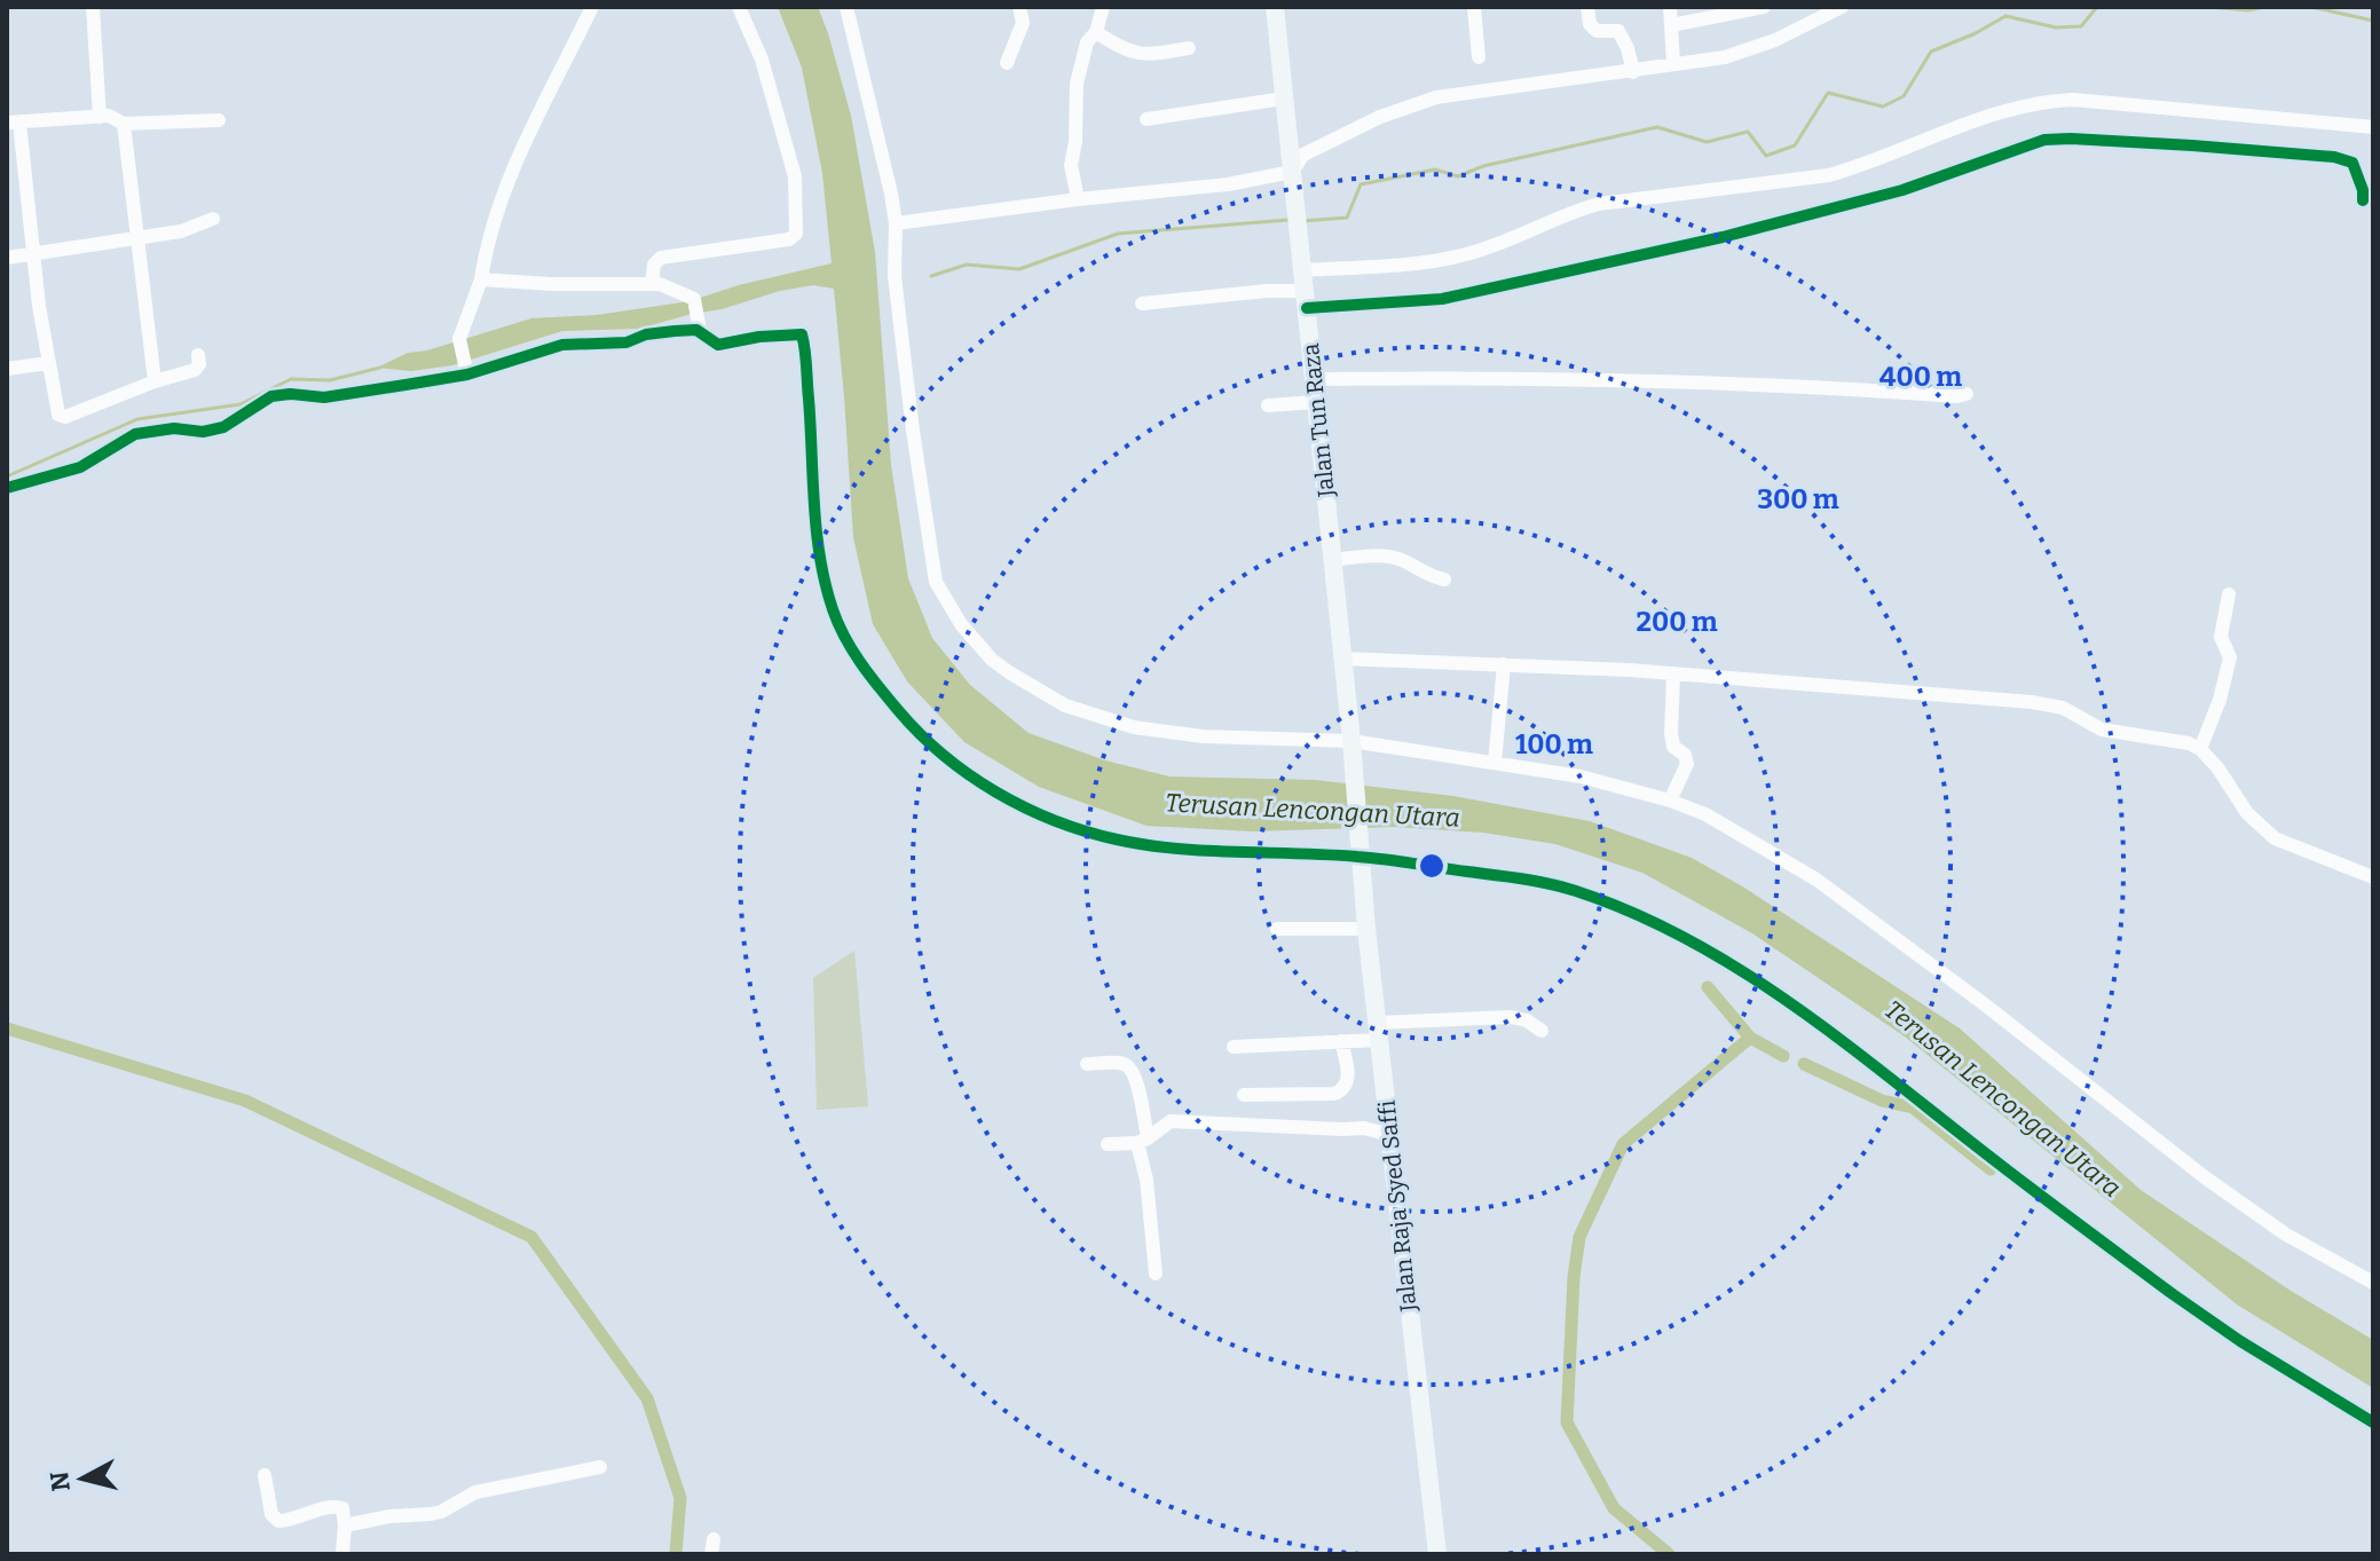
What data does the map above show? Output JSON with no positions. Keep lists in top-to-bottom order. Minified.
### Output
{"streets":{"main road":["Jalan Tun Raza","Jalan Raja Syed Saffi"]},"crossings":[["Jalan Tun Raza","Jalan Raja Syed Saffi"]],"water":["Terusan Lencongan Utara"],"north":"left","rings":["400 m","300 m","200 m","100 m"]}
